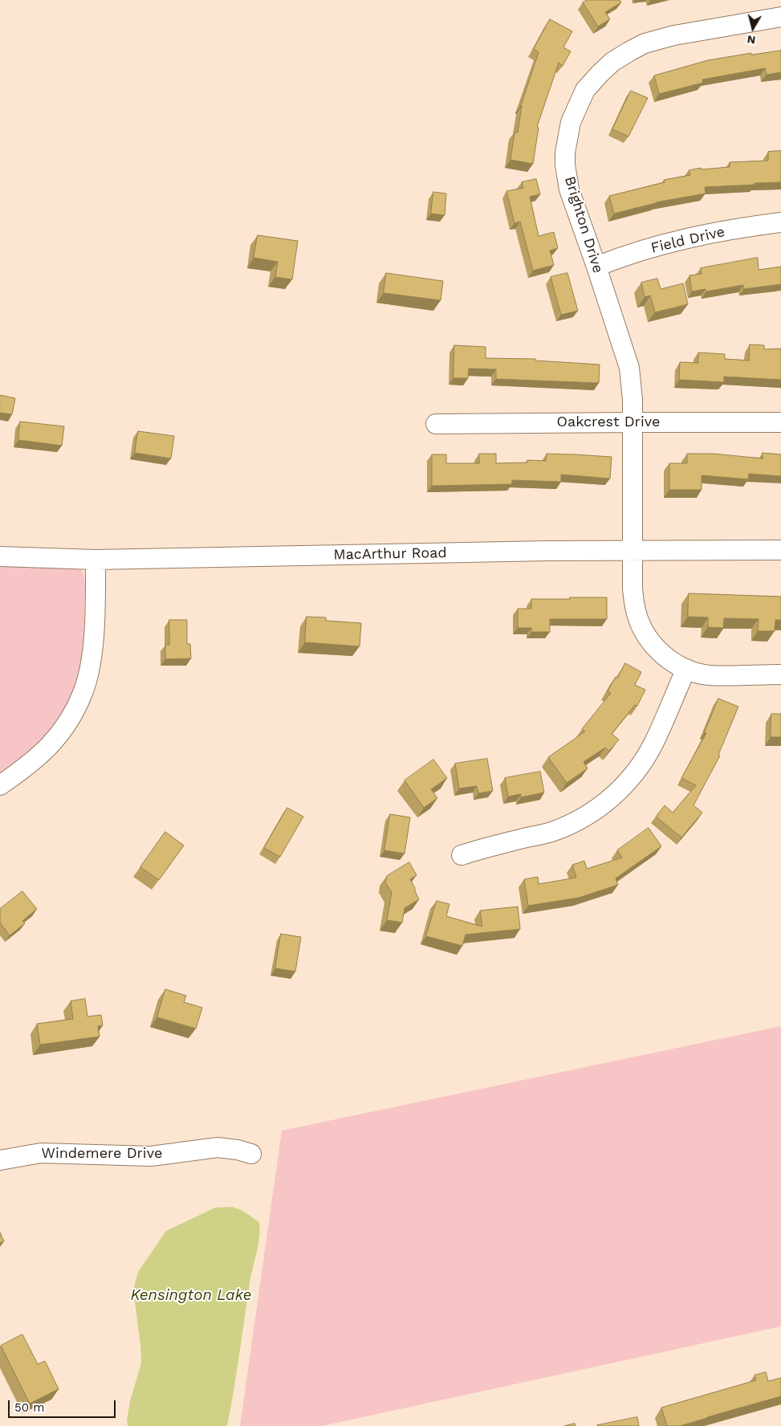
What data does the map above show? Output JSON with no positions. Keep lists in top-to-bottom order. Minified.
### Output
{"streets":{"street":["Brighton Drive","Field Drive","Oakcrest Drive","MacArthur Road","Windemere Drive"]},"crossings":[["Brighton Drive","Field Drive"],["Brighton Drive","Oakcrest Drive"],["Brighton Drive","MacArthur Road"]],"water":["Kensington Lake"],"scale_bar":"50 m","north":"bottom"}
